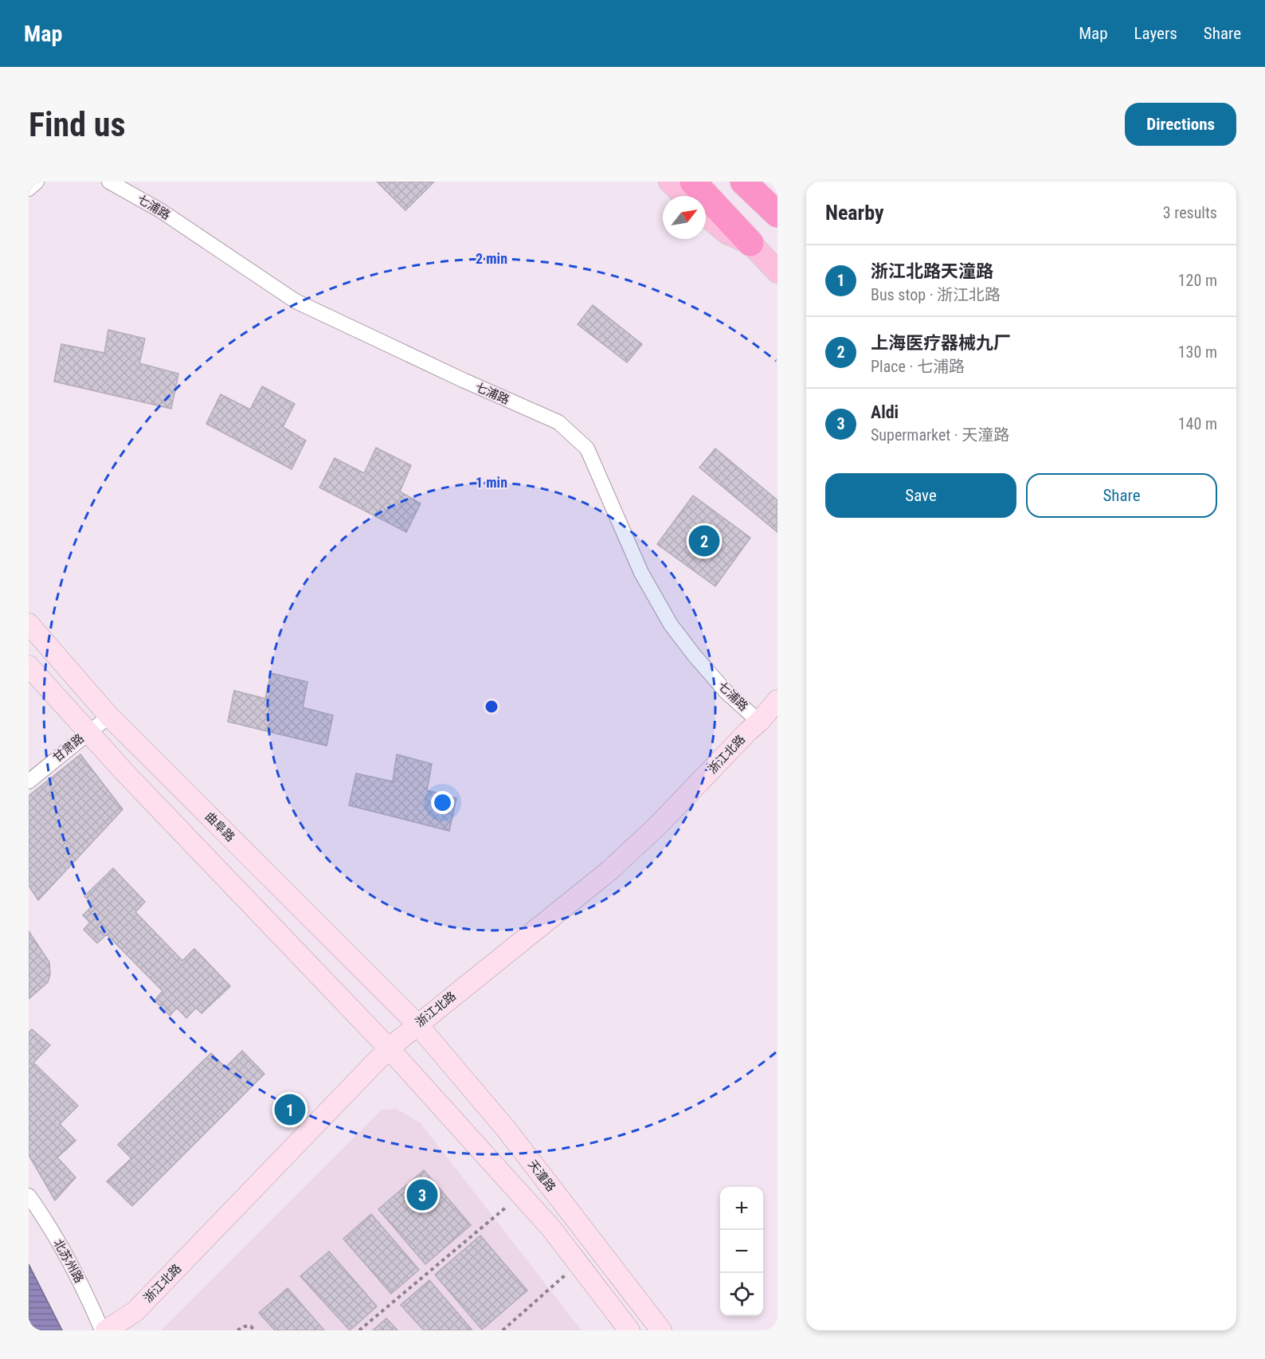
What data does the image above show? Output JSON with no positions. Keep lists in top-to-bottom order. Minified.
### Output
{"streets":{"main road":["浙江北路","曲阜路","天潼路"],"street":["七浦路","甘肃路","北苏州路"]},"crossings":[["七浦路","浙江北路"],["甘肃路","曲阜路"],["浙江北路","曲阜路"],["浙江北路","天潼路"],["曲阜路","天潼路"]],"north":"top right","page":{"header":"Map","nav":["Map","Layers","Share"],"buttons":["Directions",["Save","Share"]],"title":"Find us","heading":["Nearby","3 results"],"list":[{"mark":"1","name":"浙江北路天潼路","note":"Bus stop · 浙江北路","value":"120 m"},{"mark":"2","name":"上海医疗器械九厂","note":"Place · 七浦路","value":"130 m"},{"mark":"3","name":"Aldi","note":"Supermarket · 天潼路","value":"140 m"}],"pins":["2","1","3"],"map_buttons":["+","−"]},"rings":["2 min","1 min"]}
